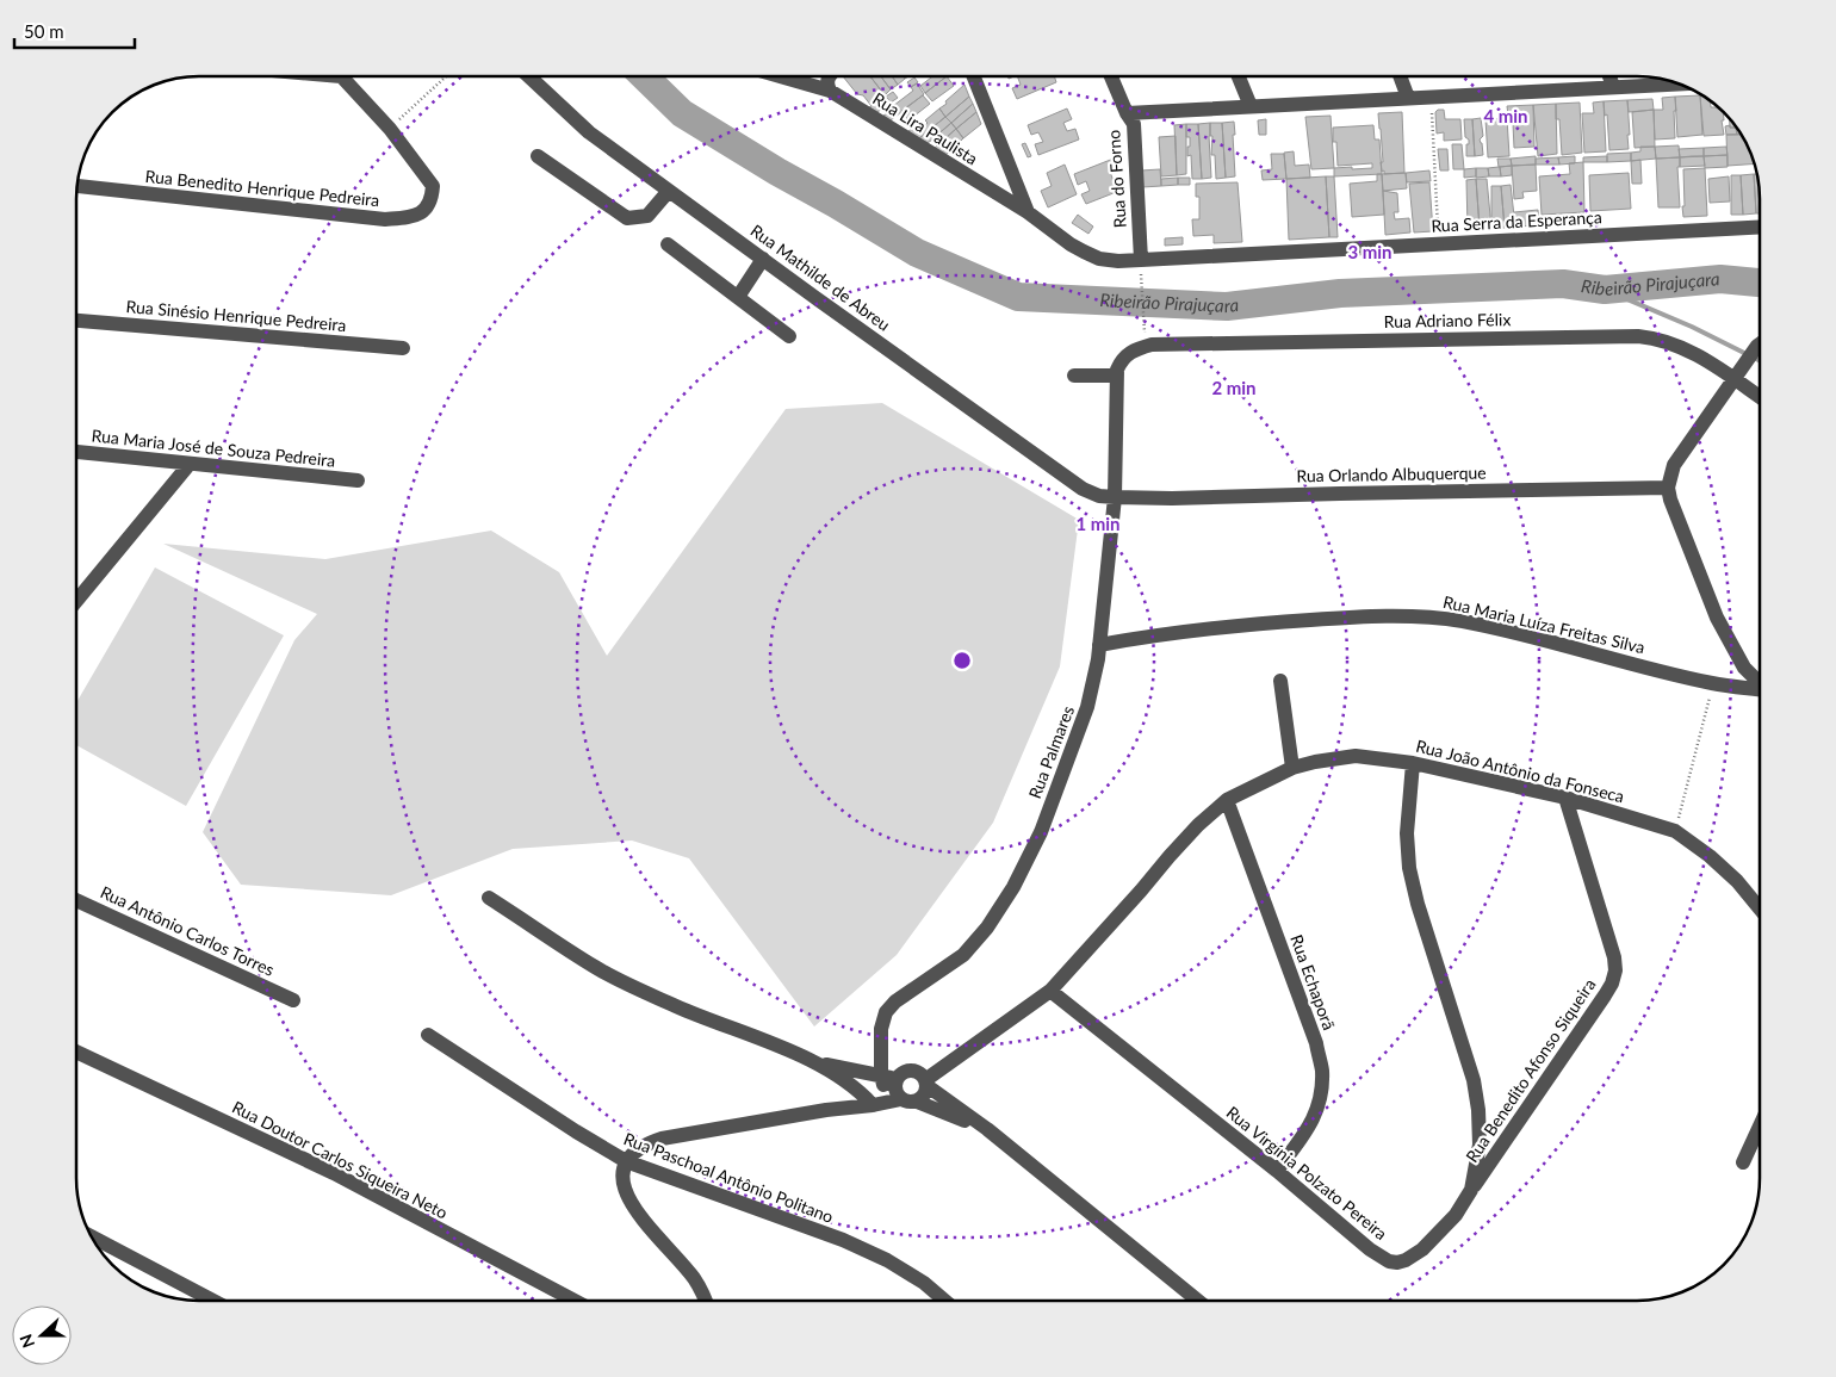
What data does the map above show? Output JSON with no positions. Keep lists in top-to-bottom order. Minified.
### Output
{"streets":{"street":["Rua Lira Paulista","Rua do Forno","Rua Benedito Henrique Pedreira","Rua Serra da Esperança","Rua Mathilde de Abreu","Rua Sinésio Henrique Pedreira","Rua Adriano Félix","Rua Maria José de Souza Pedreira","Rua Orlando Albuquerque","Rua Maria Luíza Freitas Silva","Rua Palmares","Rua João Antônio da Fonseca","Rua Antônio Carlos Torres","Rua Echaporã","Rua Benedito Afonso Siqueira","Rua Doutor Carlos Siqueira Neto","Rua Virgínia Polzato Pereira","Rua Paschoal Antônio Politano"]},"crossings":[["Rua Lira Paulista","Rua Serra da Esperança"],["Rua do Forno","Rua Serra da Esperança"],["Rua Mathilde de Abreu","Rua Orlando Albuquerque"],["Rua Mathilde de Abreu","Rua Palmares"],["Rua Adriano Félix","Rua Palmares"],["Rua Orlando Albuquerque","Rua Palmares"],["Rua Maria Luíza Freitas Silva","Rua Palmares"],["Rua João Antônio da Fonseca","Rua Echaporã"],["Rua João Antônio da Fonseca","Rua Benedito Afonso Siqueira"],["Rua João Antônio da Fonseca","Rua Virgínia Polzato Pereira"],["Rua Echaporã","Rua Virgínia Polzato Pereira"],["Rua Benedito Afonso Siqueira","Rua Virgínia Polzato Pereira"]],"water":["Ribeirão Pirajuçara"],"scale_bar":"50 m","north":"left","rings":["4 min","3 min","2 min","1 min"]}
